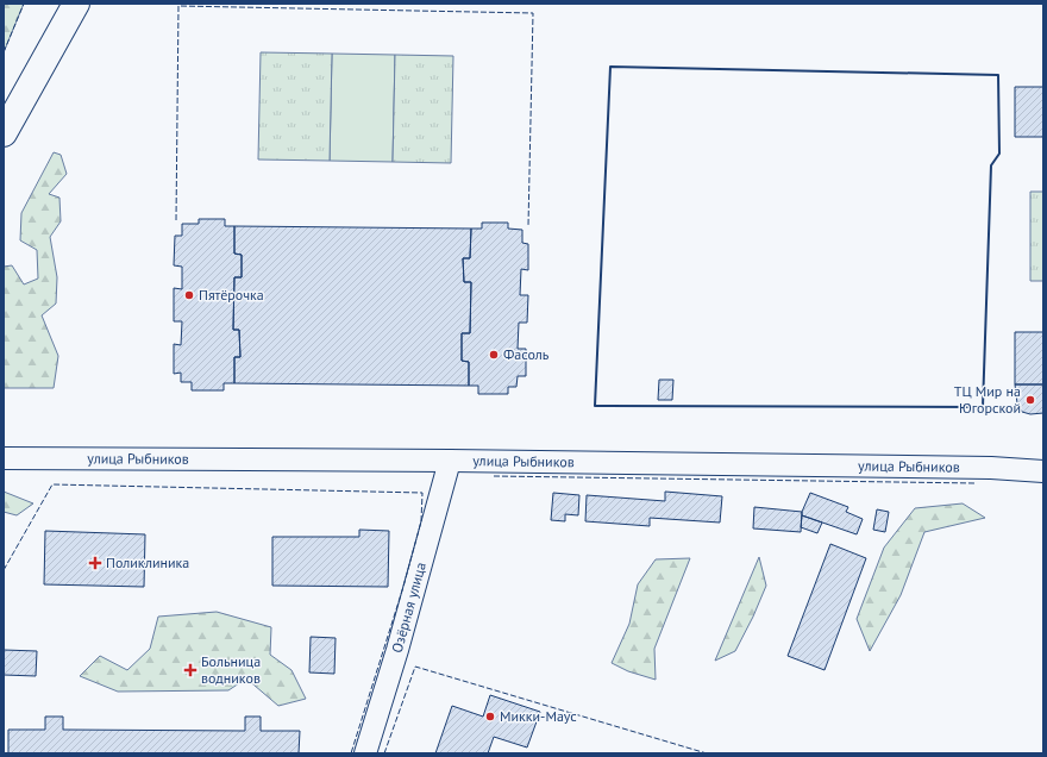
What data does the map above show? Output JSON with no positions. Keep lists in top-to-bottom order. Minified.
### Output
{"streets":{"street":["улица Рыбников","Озёрная улица"]},"crossings":[["улица Рыбников","Озёрная улица"]],"places":{"other":["Пятёрочка","Фасоль","ТЦ Мир на Югорской","Микки-Маус"],"health":["Поликлиника","Больница водников"]}}
